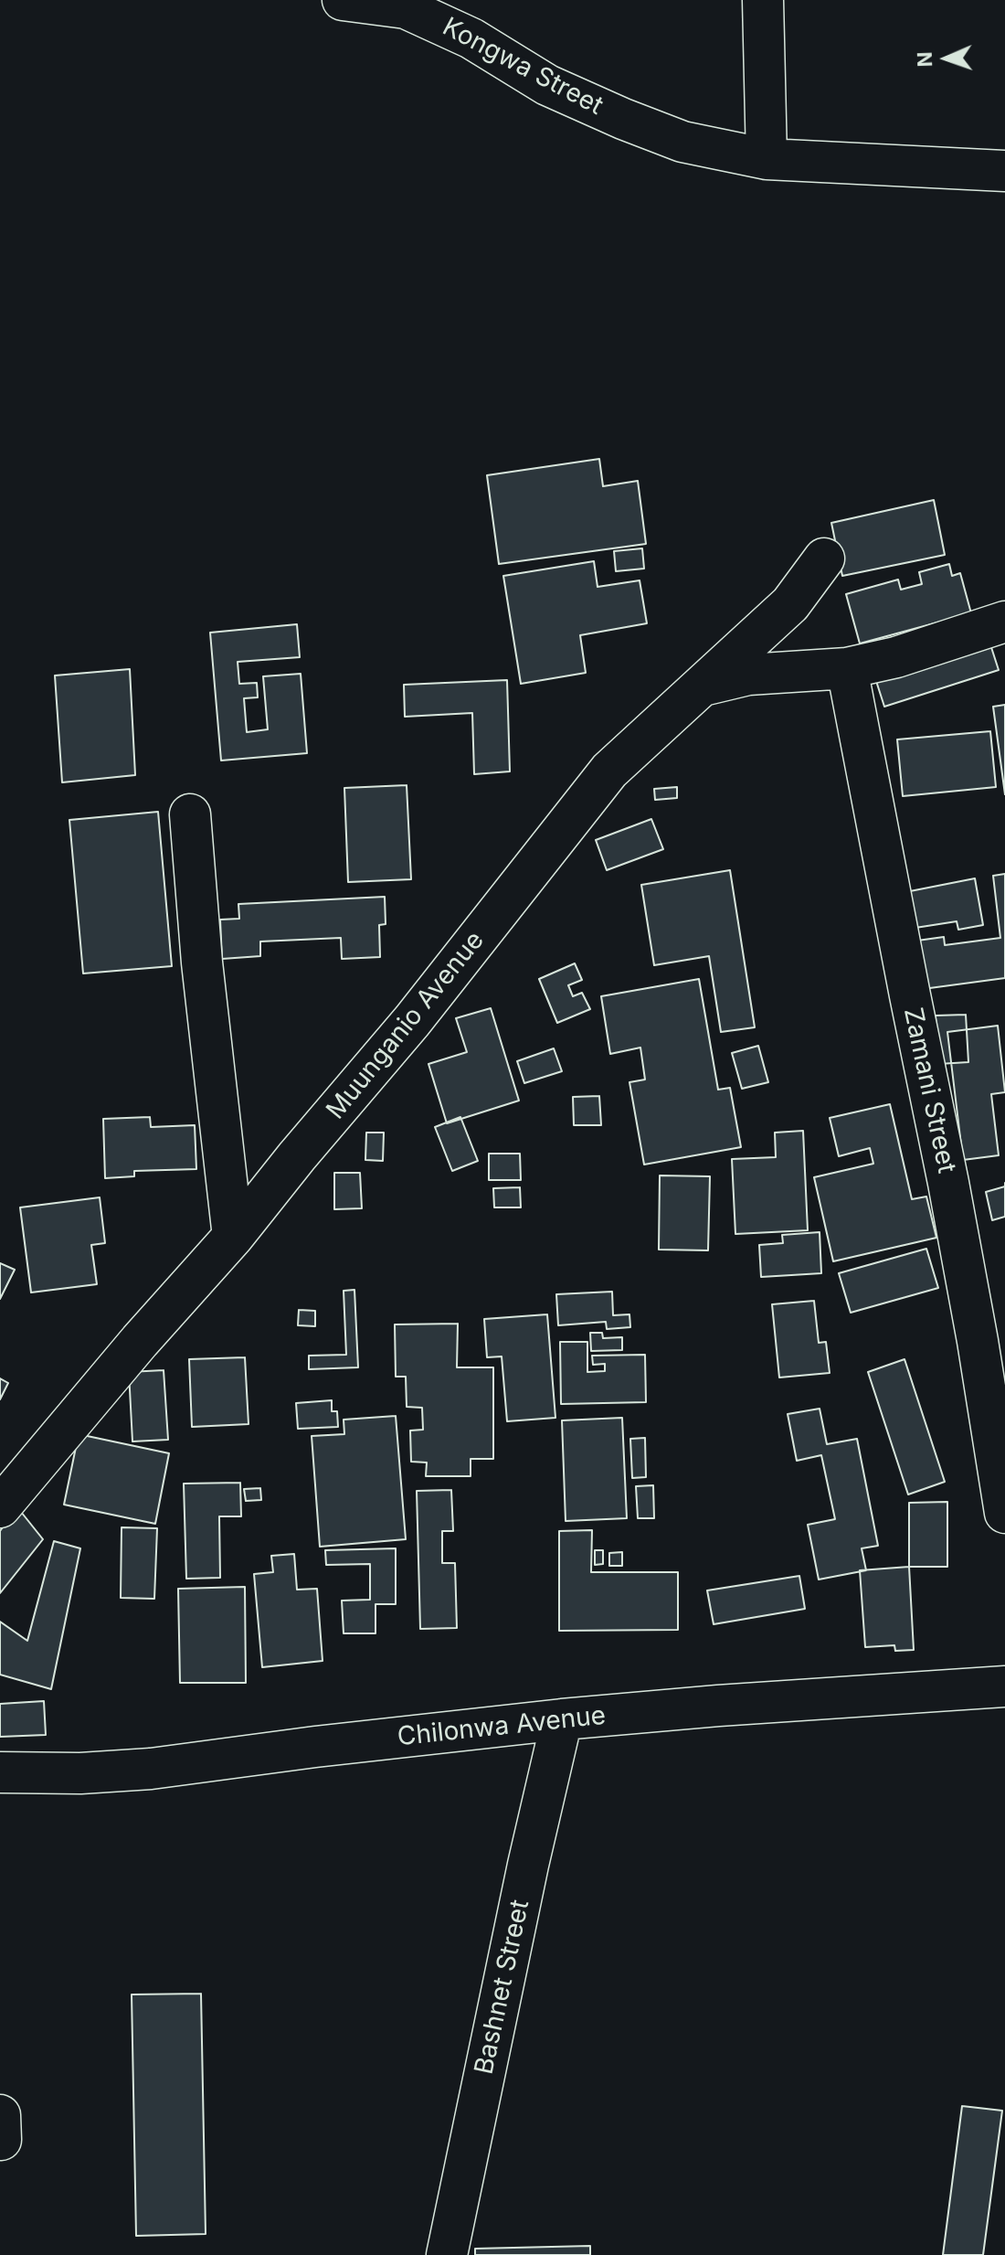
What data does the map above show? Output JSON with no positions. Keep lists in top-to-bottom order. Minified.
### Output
{"streets":{"street":["Kongwa Street","Muunganio Avenue","Zamani Street","Chilonwa Avenue","Bashnet Street"]},"crossings":[["Chilonwa Avenue","Bashnet Street"]],"north":"left"}
